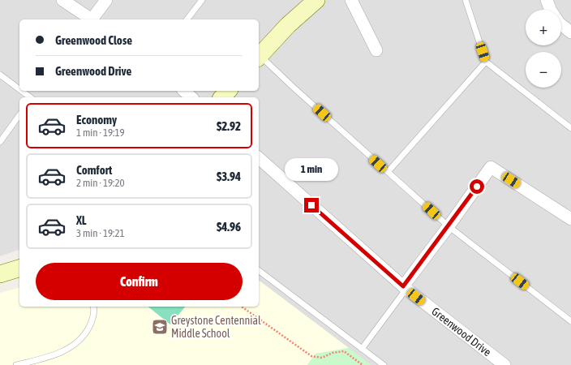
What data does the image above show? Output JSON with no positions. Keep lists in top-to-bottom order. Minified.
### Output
{"streets":{"street":["Greenwood Drive"]},"places":{"school or university":["Greystone Centennial Middle School"]},"page":{"map_buttons":["+","−"],"banner":["Greenwood Close","Greenwood Drive"],"list":[{"name":"Economy","note":"1 min · 19:19","value":"$2.92"},{"name":"Comfort","note":"2 min · 19:20","value":"$3.94"},{"name":"XL","note":"3 min · 19:21","value":"$4.96"}],"bubble":"1 min","buttons":"Confirm"}}
